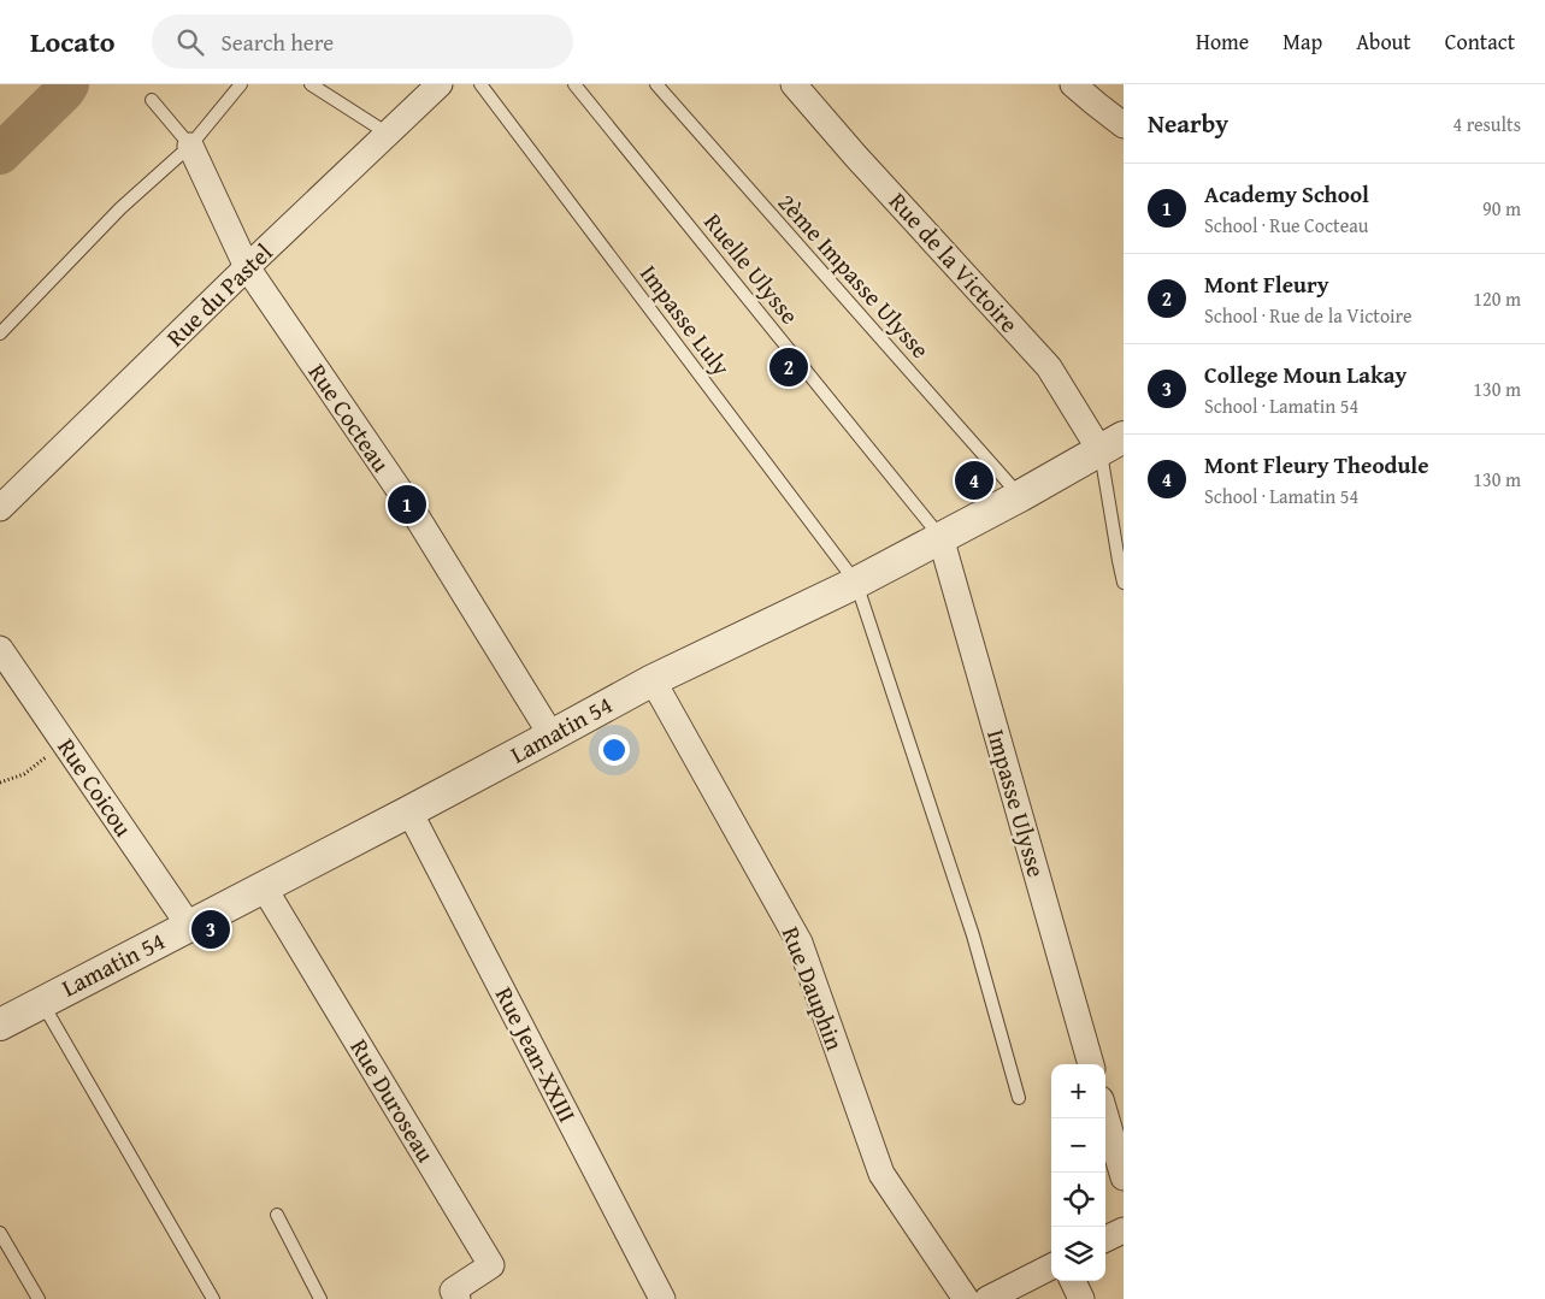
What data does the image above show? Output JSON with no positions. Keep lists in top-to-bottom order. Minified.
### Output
{"streets":{"street":["Rue de la Victoire","Rue du Pastel","Rue Cocteau","Lamatin 54","Rue Coicou","Impasse Ulysse","Rue Dauphin","Rue Jean-XXIII","Rue Duroseau"],"lane":["Ruelle Ulysse","2ème Impasse Ulysse","Impasse Luly"]},"crossings":[["Rue de la Victoire","Lamatin 54"],["Ruelle Ulysse","Lamatin 54"],["Ruelle Ulysse","Impasse Ulysse"],["2ème Impasse Ulysse","Lamatin 54"],["Rue du Pastel","Rue Cocteau"],["Impasse Luly","Lamatin 54"],["Rue Cocteau","Lamatin 54"],["Lamatin 54","Rue Coicou"],["Lamatin 54","Impasse Ulysse"],["Lamatin 54","Rue Dauphin"],["Lamatin 54","Rue Jean-XXIII"],["Lamatin 54","Rue Duroseau"]],"page":{"header":"Locato","search":"Search here","nav":["Home","Map","About","Contact"],"heading":["Nearby","4 results"],"list":[{"mark":"1","name":"Academy School","note":"School · Rue Cocteau","value":"90 m"},{"mark":"2","name":"Mont Fleury","note":"School · Rue de la Victoire","value":"120 m"},{"mark":"3","name":"College Moun Lakay","note":"School · Lamatin 54","value":"130 m"},{"mark":"4","name":"Mont Fleury Theodule","note":"School · Lamatin 54","value":"130 m"}],"pins":["2","4","1","3"],"map_buttons":["+","−"]}}
